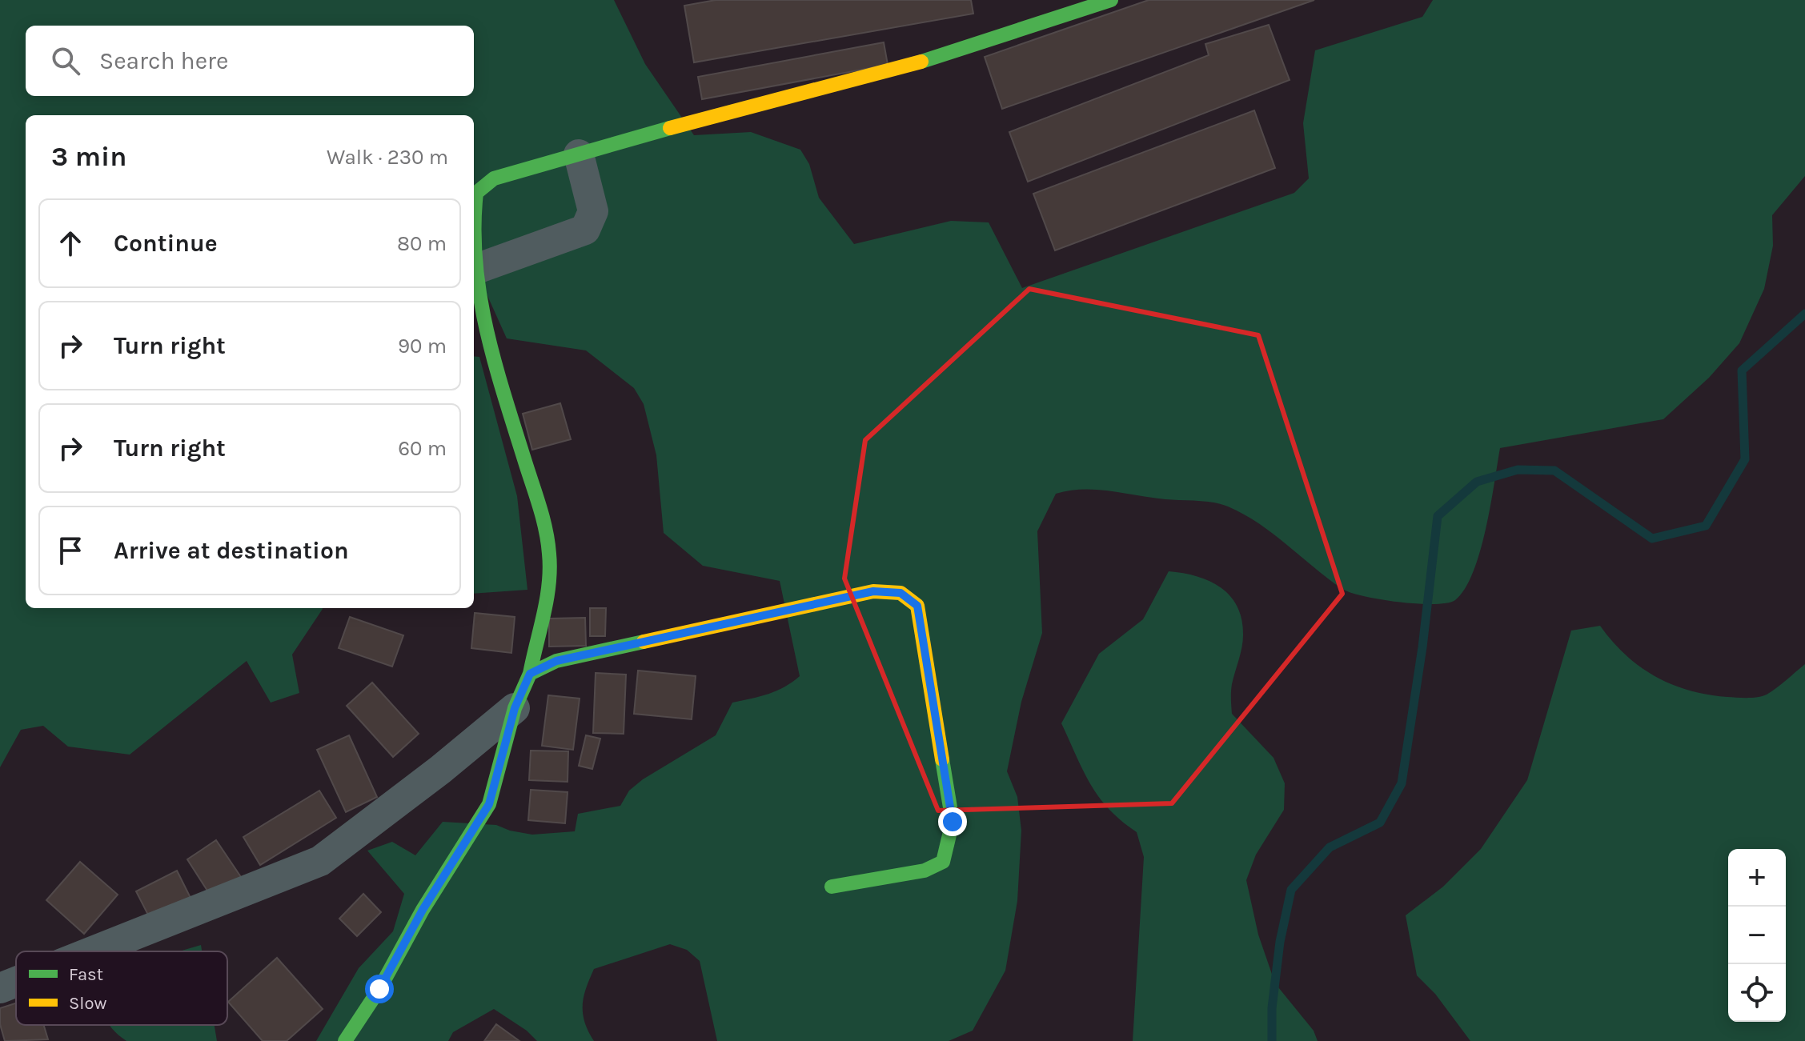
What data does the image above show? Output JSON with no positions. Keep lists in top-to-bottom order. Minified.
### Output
{"legend":["Fast","Slow"],"page":{"search":"Search here","heading":["3 min","Walk · 230 m"],"list":[["Continue","80 m"],["Turn right","90 m"],["Turn right","60 m"],"Arrive at destination"],"map_buttons":["+","−"]}}
